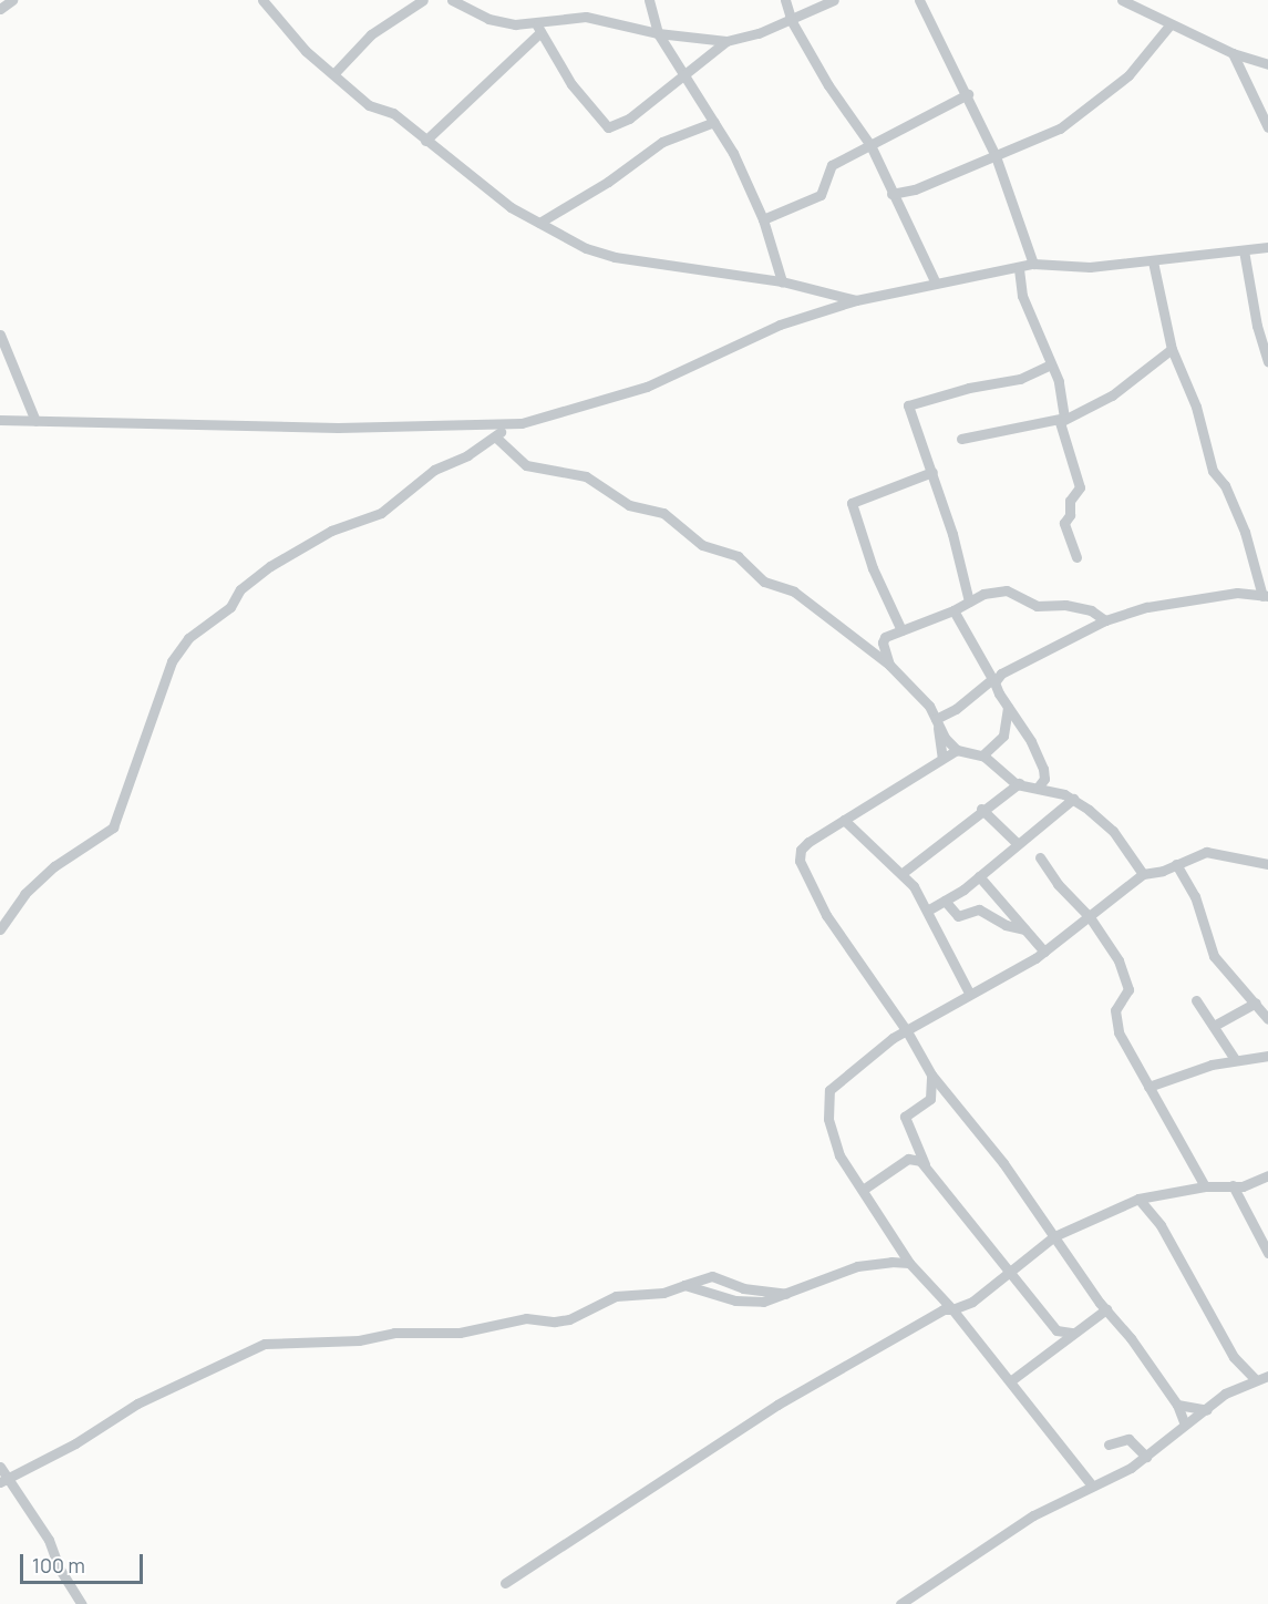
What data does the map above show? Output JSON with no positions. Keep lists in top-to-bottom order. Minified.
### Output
{"scale_bar":"100 m"}
